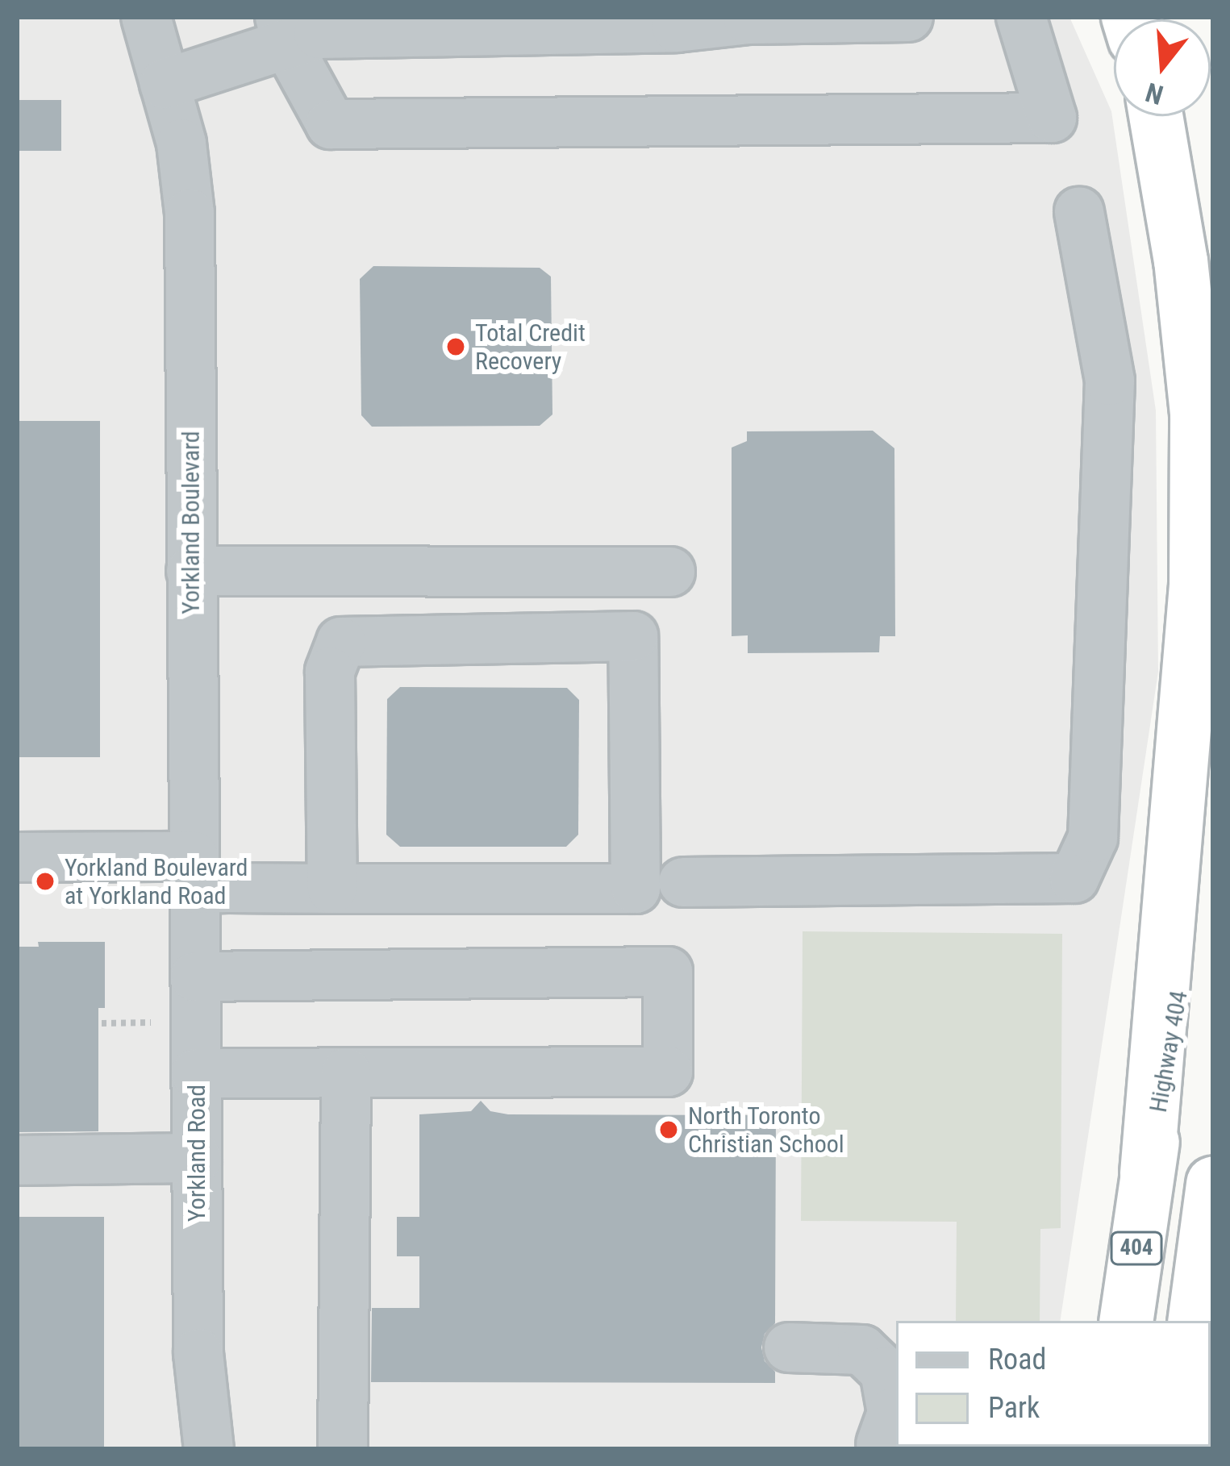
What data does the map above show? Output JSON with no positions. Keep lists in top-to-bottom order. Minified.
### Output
{"streets":{"highway":["Highway 404","404"],"street":["Yorkland Boulevard","Yorkland Road"]},"crossings":[["Yorkland Boulevard","Yorkland Road"]],"places":["Total Credit Recovery","Yorkland Boulevard at Yorkland Road","North Toronto Christian School"],"legend":["Road","Park"],"north":"bottom"}
